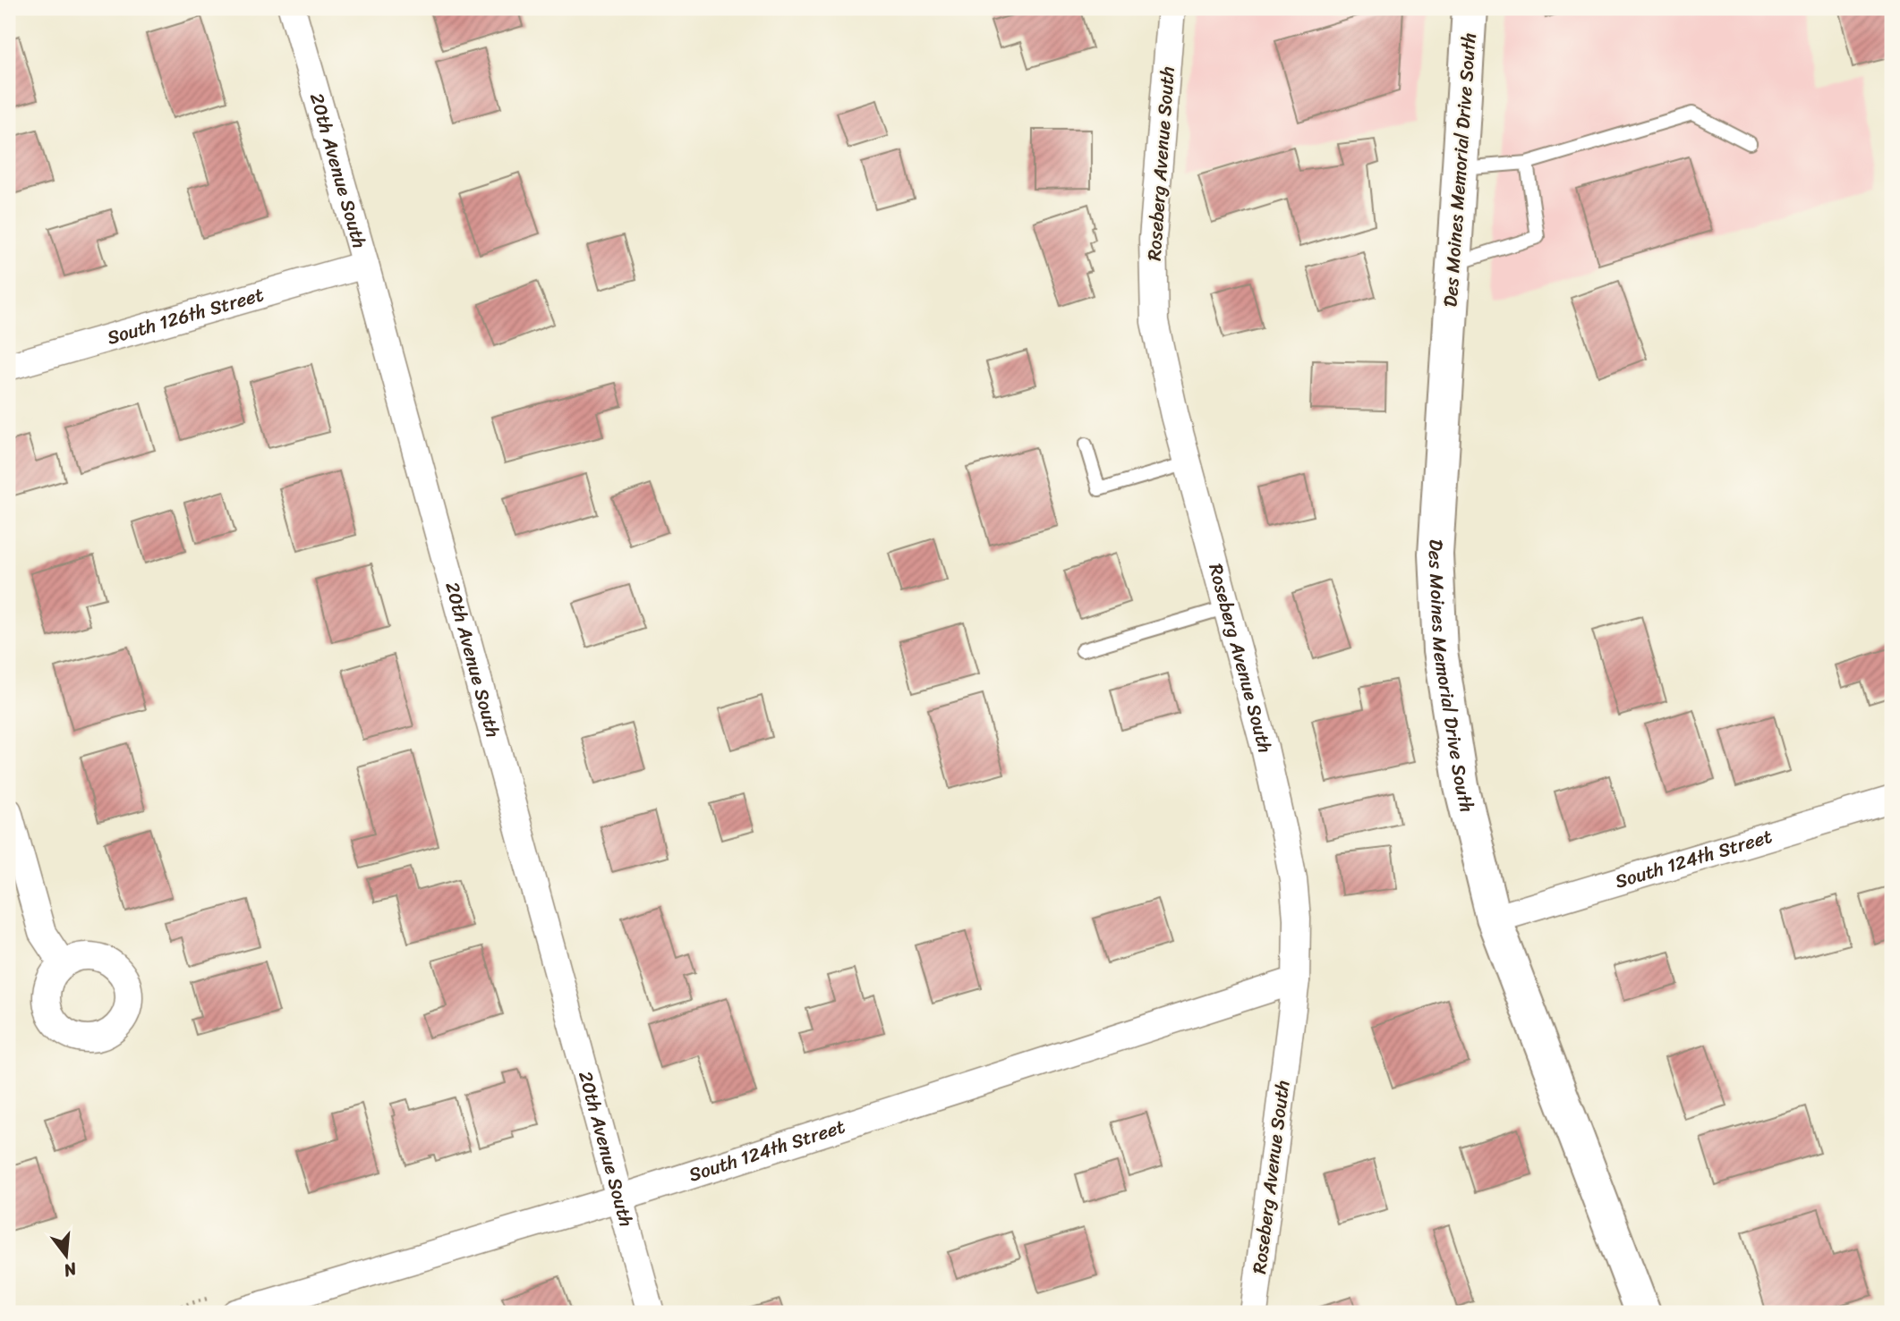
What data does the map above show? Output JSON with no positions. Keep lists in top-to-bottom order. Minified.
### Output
{"streets":{"main road":["Des Moines Memorial Drive South"],"street":["Roseberg Avenue South","20th Avenue South","South 126th Street","South 124th Street"]},"crossings":[["Roseberg Avenue South","South 124th Street"],["Des Moines Memorial Drive South","South 124th Street"],["20th Avenue South","South 126th Street"],["20th Avenue South","South 124th Street"]],"north":"bottom"}
